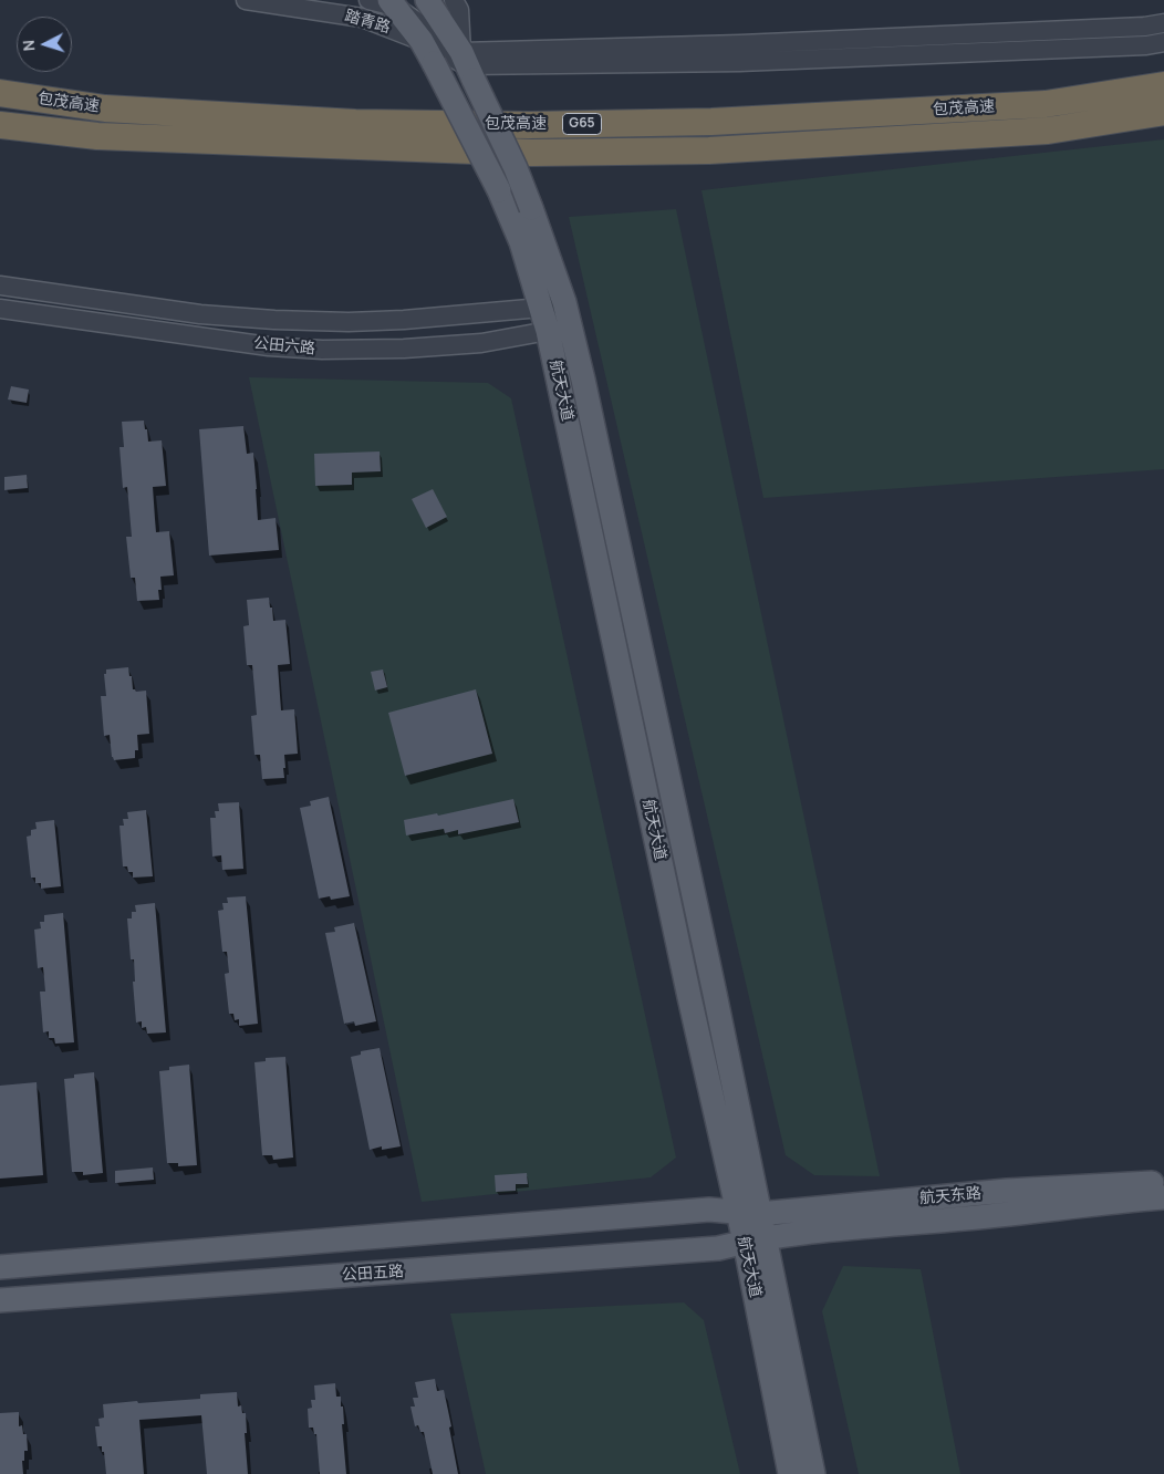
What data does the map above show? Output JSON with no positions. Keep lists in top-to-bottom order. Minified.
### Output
{"streets":{"highway":["包茂高速","G65"],"main road":["航天大道","航天东路","公田五路"],"street":["踏青路","公田六路"]},"crossings":[["踏青路","航天大道"],["公田六路","航天大道"],["航天大道","航天东路"],["航天大道","公田五路"],["航天东路","公田五路"]],"north":"left"}
